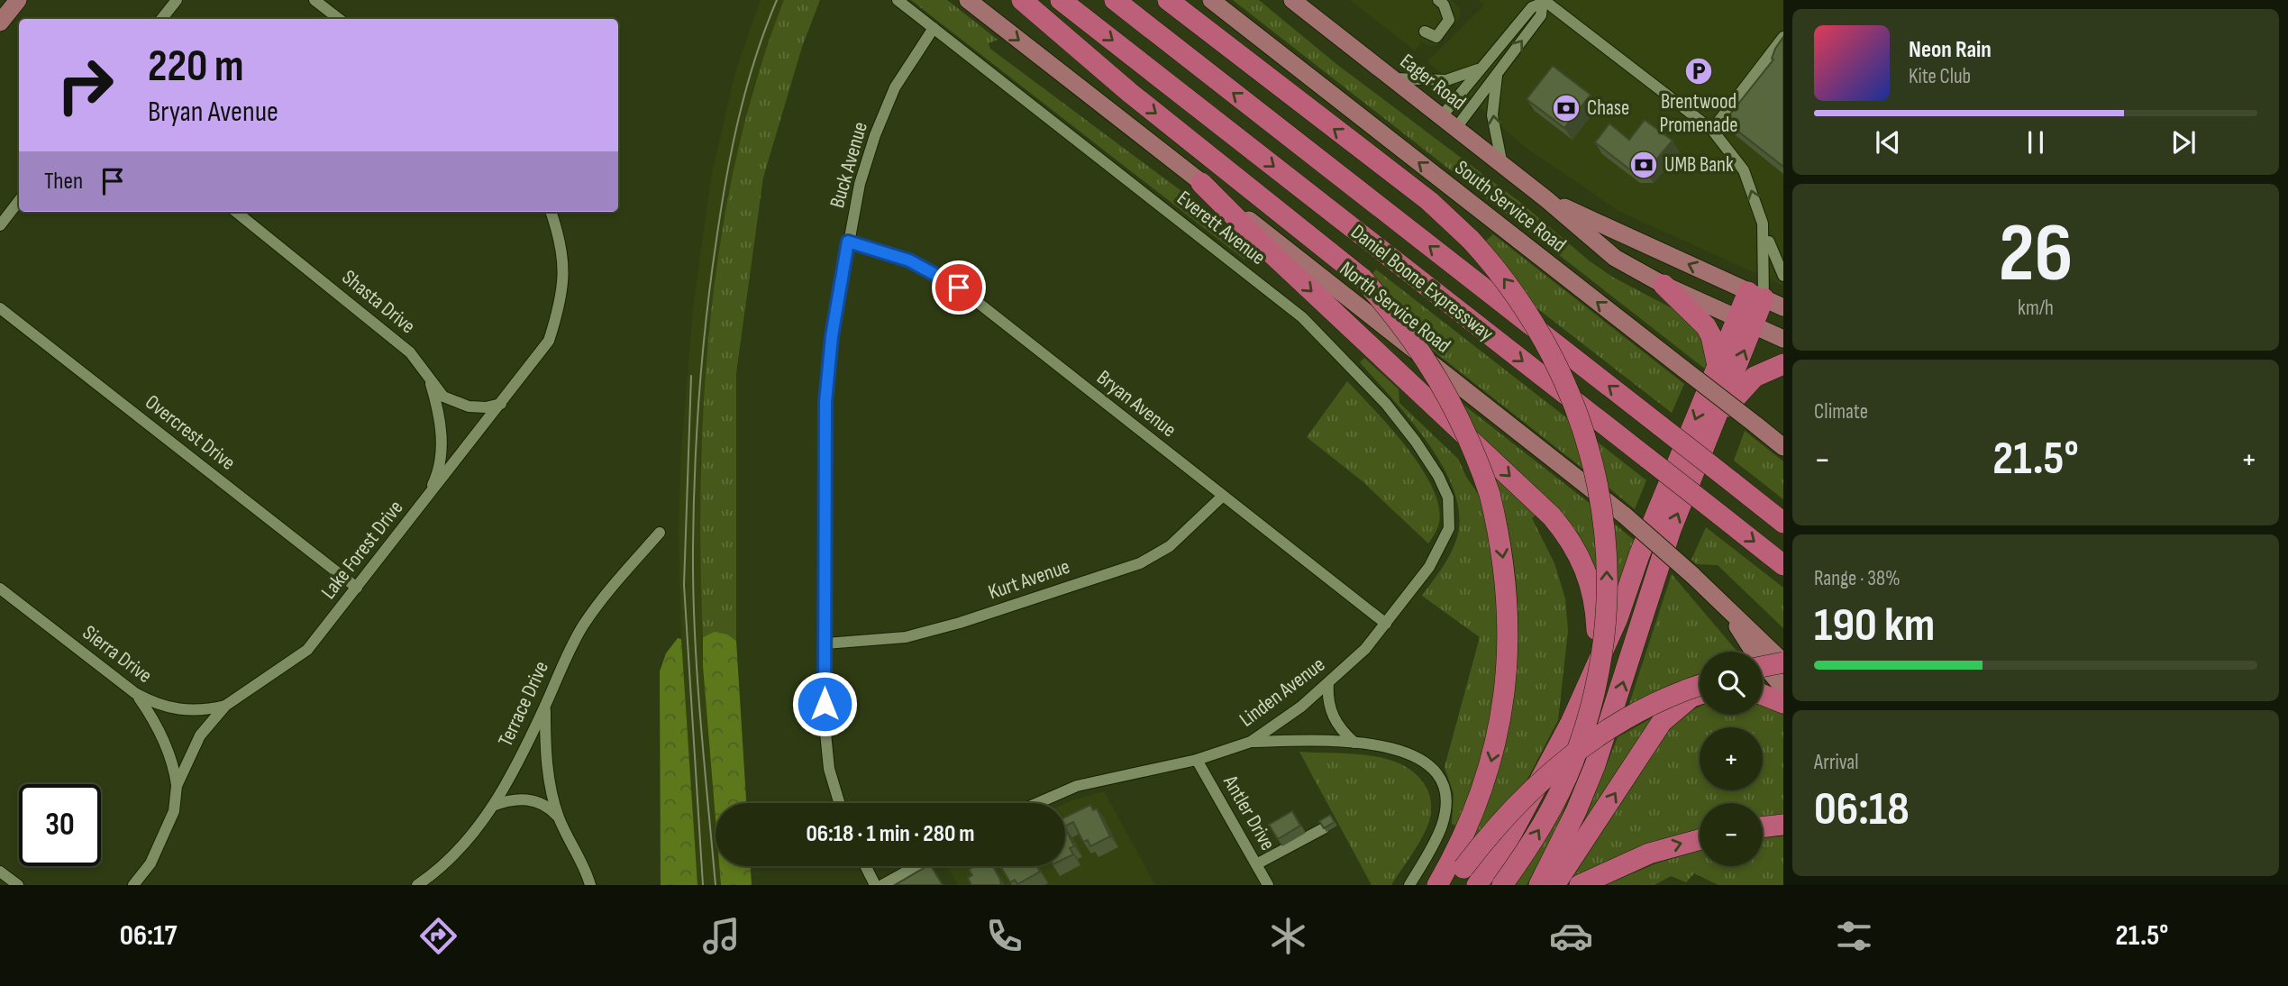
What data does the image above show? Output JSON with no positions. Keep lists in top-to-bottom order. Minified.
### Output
{"streets":{"highway":["Daniel Boone Expressway"],"main road":["Eager Road","South Service Road","North Service Road"],"street":["Buck Avenue","Everett Avenue","Shasta Drive","Bryan Avenue","Overcrest Drive","Lake Forest Drive","Kurt Avenue","Sierra Drive","Linden Avenue","Terrace Drive","Antler Drive"]},"crossings":[["Buck Avenue","Everett Avenue"],["Buck Avenue","Bryan Avenue"],["Buck Avenue","Kurt Avenue"],["Everett Avenue","Linden Avenue"],["Shasta Drive","Lake Forest Drive"],["Bryan Avenue","Kurt Avenue"],["Bryan Avenue","Linden Avenue"],["Overcrest Drive","Lake Forest Drive"],["Lake Forest Drive","Sierra Drive"],["Linden Avenue","Antler Drive"]],"one_way":["South Service Road"],"places":{"parking":["Brentwood Promenade"],"bank":["Chase","UMB Bank"]},"page":{"turn":["220 m","Bryan Avenue"],"song":["Neon Rain","Kite Club"],"then":"Then","tile":[["26","km/h"],"Climate",["Range · 38%","190 km"],["Arrival","06:18"]],"heat":["−","21.5°","+"],"map_buttons":["+","−"],"limit":"30","trip":"06:18 · 1 min · 280 m","tabs":["06:17","21.5°"]}}
